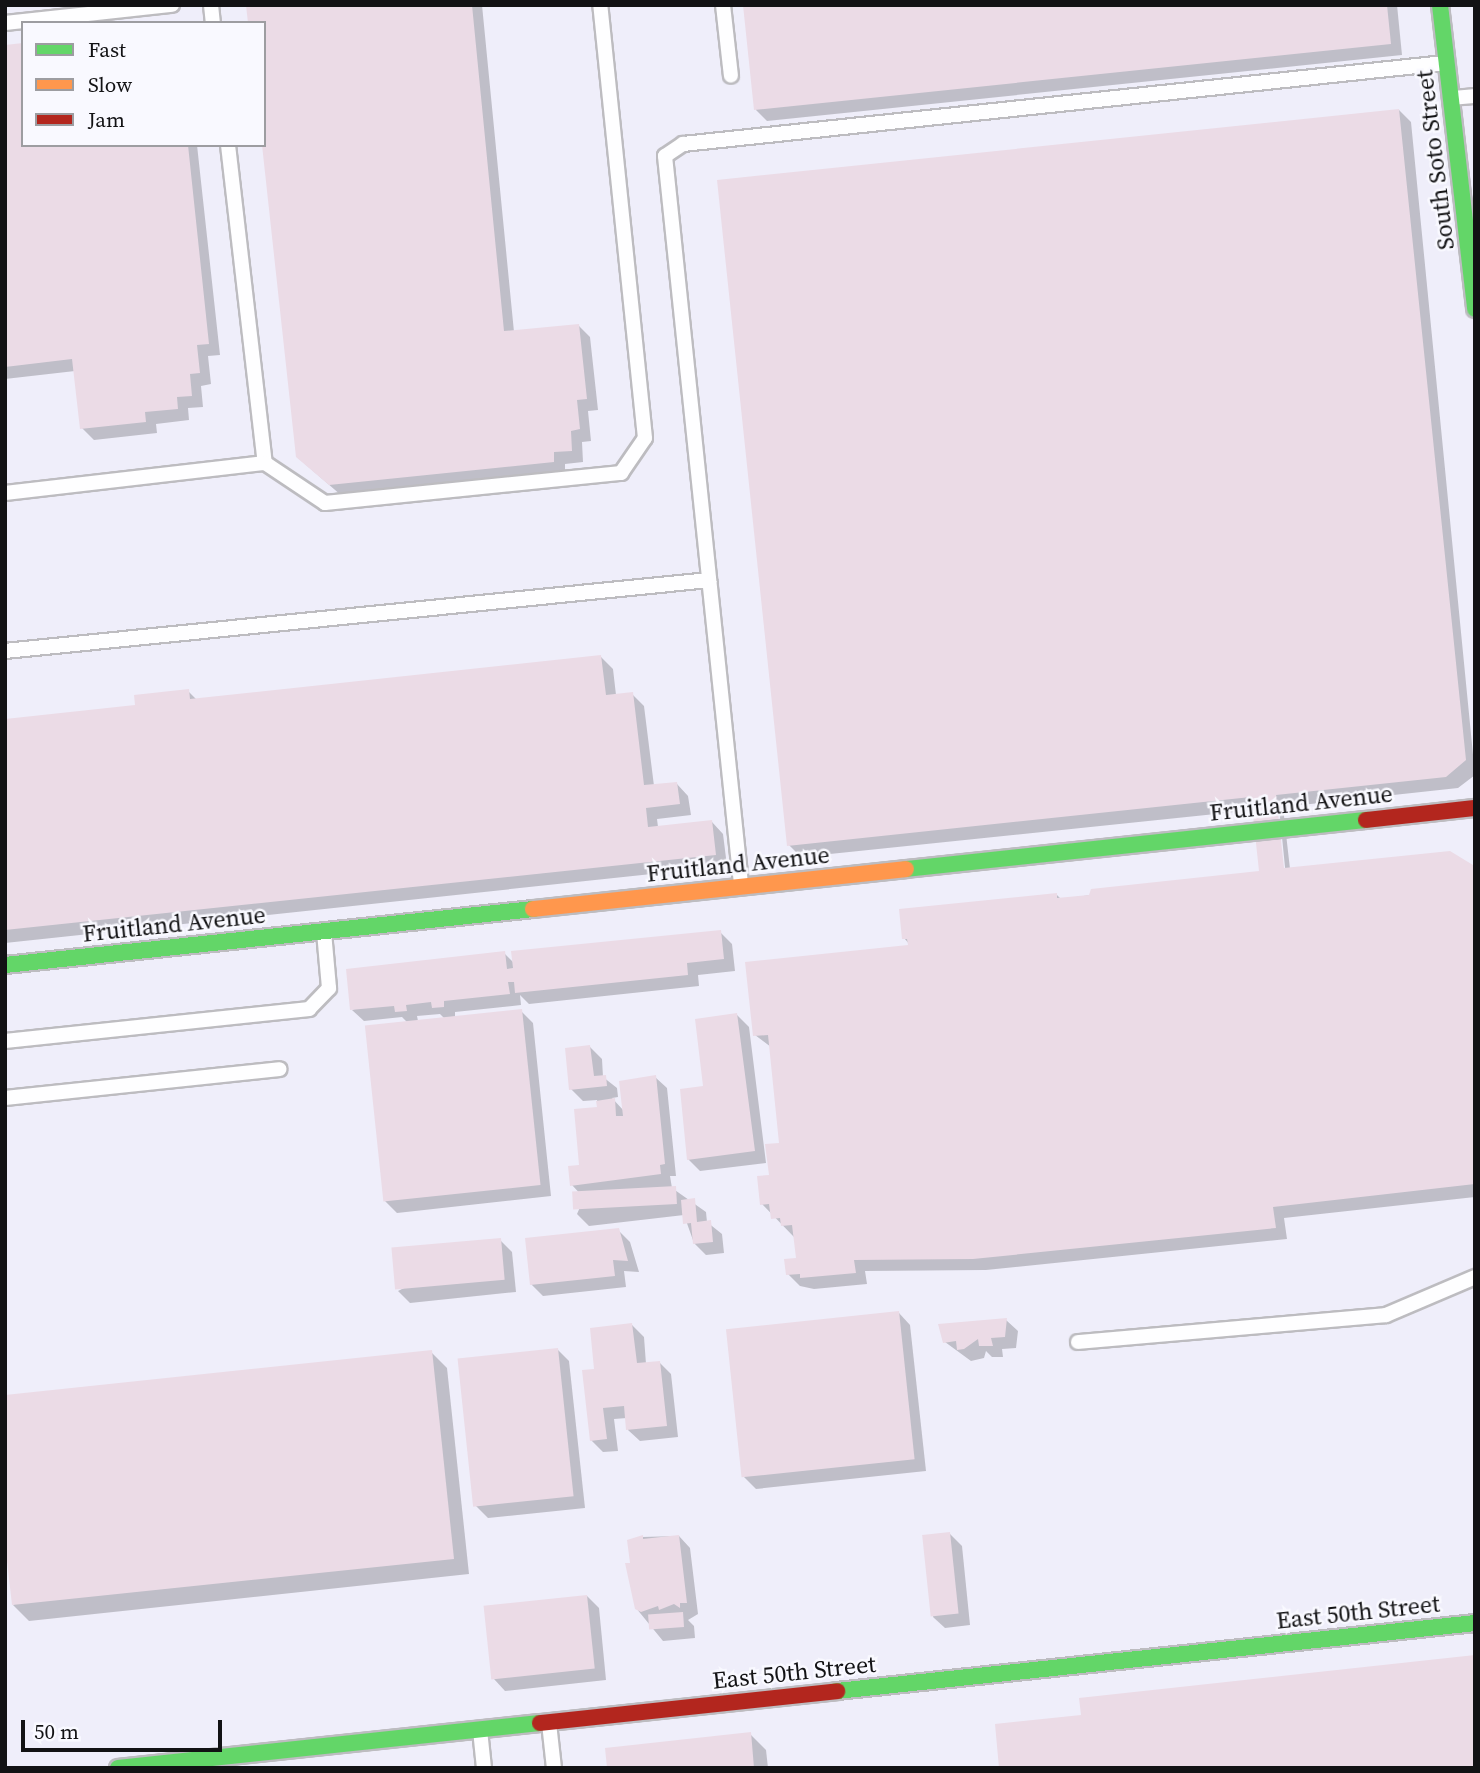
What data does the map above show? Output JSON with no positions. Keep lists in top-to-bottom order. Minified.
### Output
{"streets":{"street":["South Soto Street","Fruitland Avenue","East 50th Street"]},"legend":["Fast","Slow","Jam"],"scale_bar":"50 m"}
